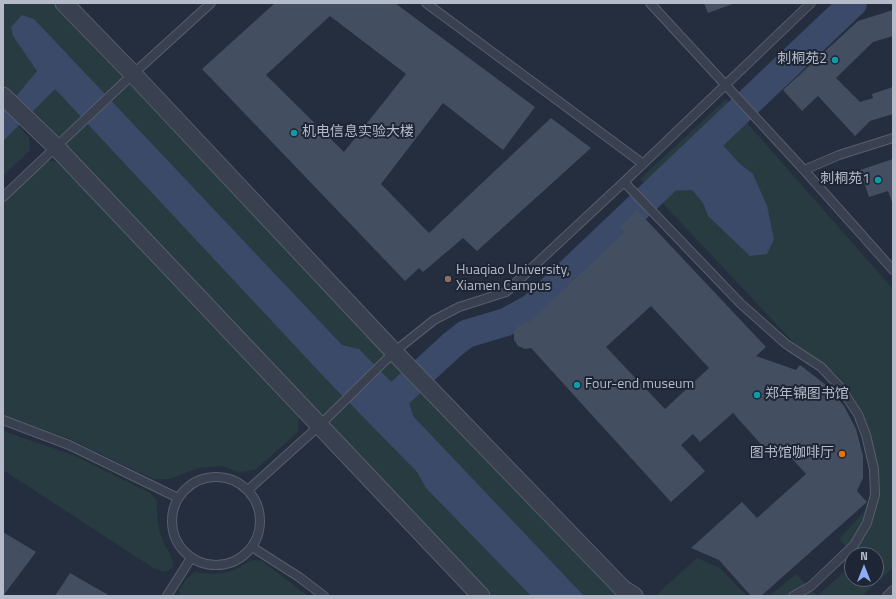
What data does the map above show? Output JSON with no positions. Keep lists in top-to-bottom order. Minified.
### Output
{"places":["刺桐苑2","机电信息实验大楼","刺桐苑1","Huaqiao University, Xiamen Campus","Four-end museum","郑年锦图书馆","图书馆咖啡厅"],"north":"top"}
